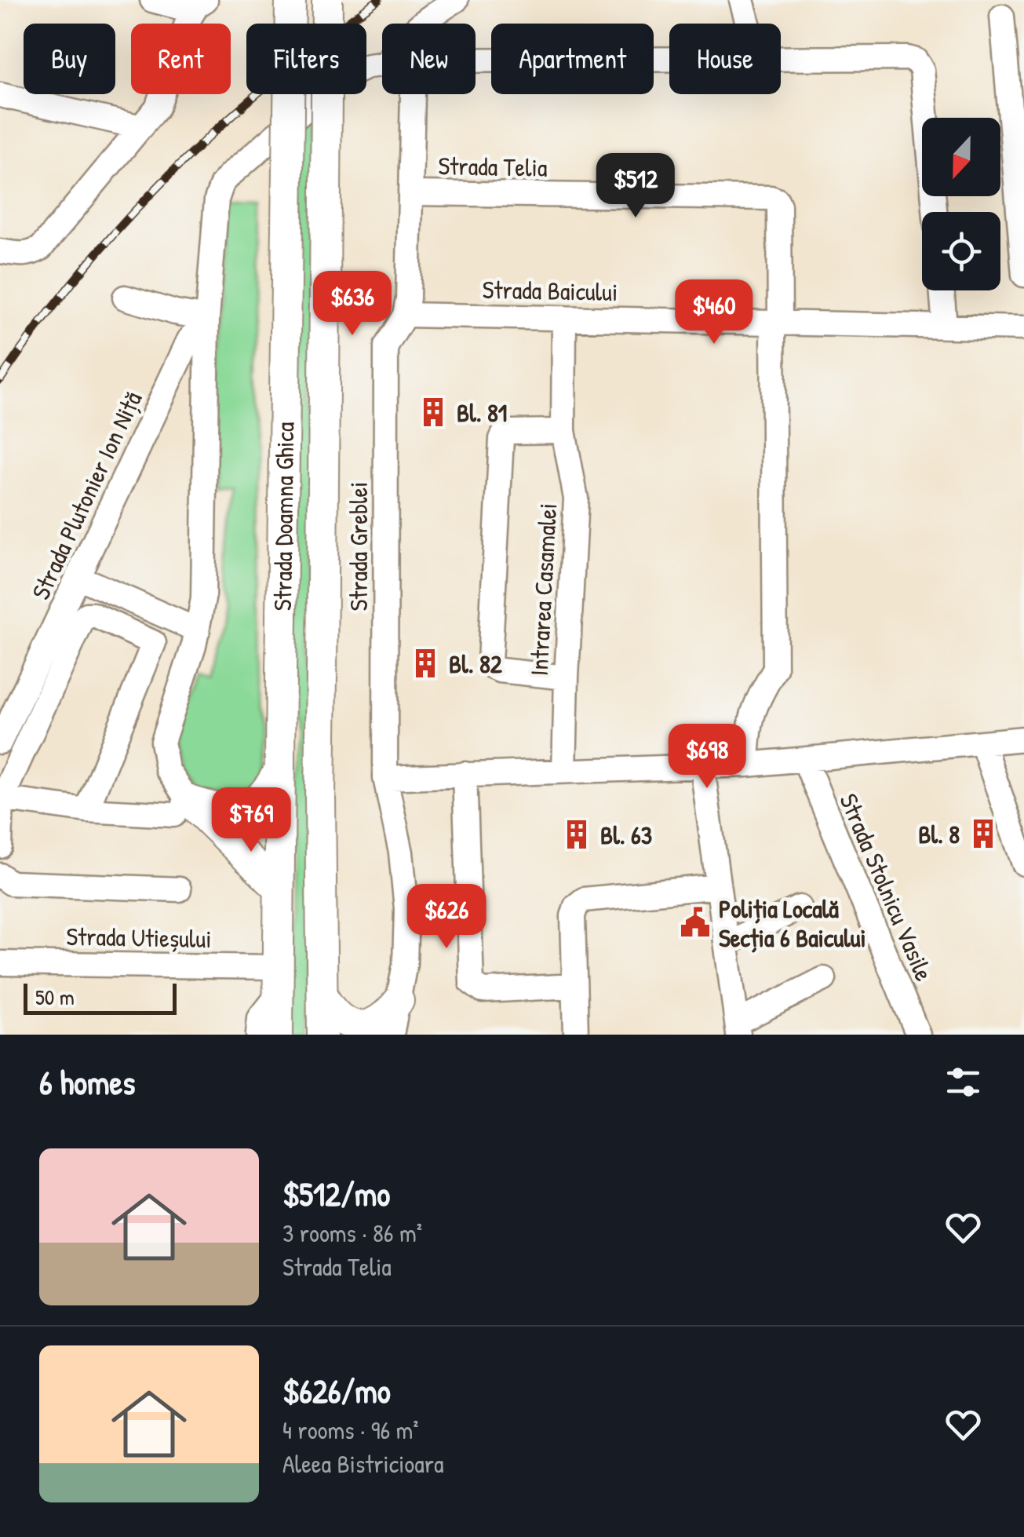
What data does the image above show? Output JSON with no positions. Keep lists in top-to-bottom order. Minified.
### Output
{"streets":{"main road":["Strada Doamna Ghica"],"street":["Strada Telia","Strada Baicului","Strada Plutonier Ion Niță","Strada Greblei","Intrarea Casamalei","Strada Stolnicu Vasile","Strada Utieșului"]},"crossings":[["Strada Telia","Strada Baicului"],["Strada Telia","Strada Greblei"],["Strada Baicului","Strada Greblei"],["Strada Baicului","Intrarea Casamalei"],["Strada Doamna Ghica","Strada Utieșului"]],"places":{"building":["Bl. 81","Bl. 82","Bl. 8","Bl. 63"],"public building":["Poliția Locală Secția 6 Baicului"]},"scale_bar":"50 m","north":"bottom","page":{"chip":["Buy","Rent","Filters","New","Apartment","House"],"price":["$512","$636","$460","$698","$769","$626"],"scale":"50 m","heading":"6 homes","list":[{"name":"$512/mo","note":"3 rooms · 86 m² · Strada Telia"},{"name":"$626/mo","note":"4 rooms · 96 m² · Aleea Bistricioara"}]}}
